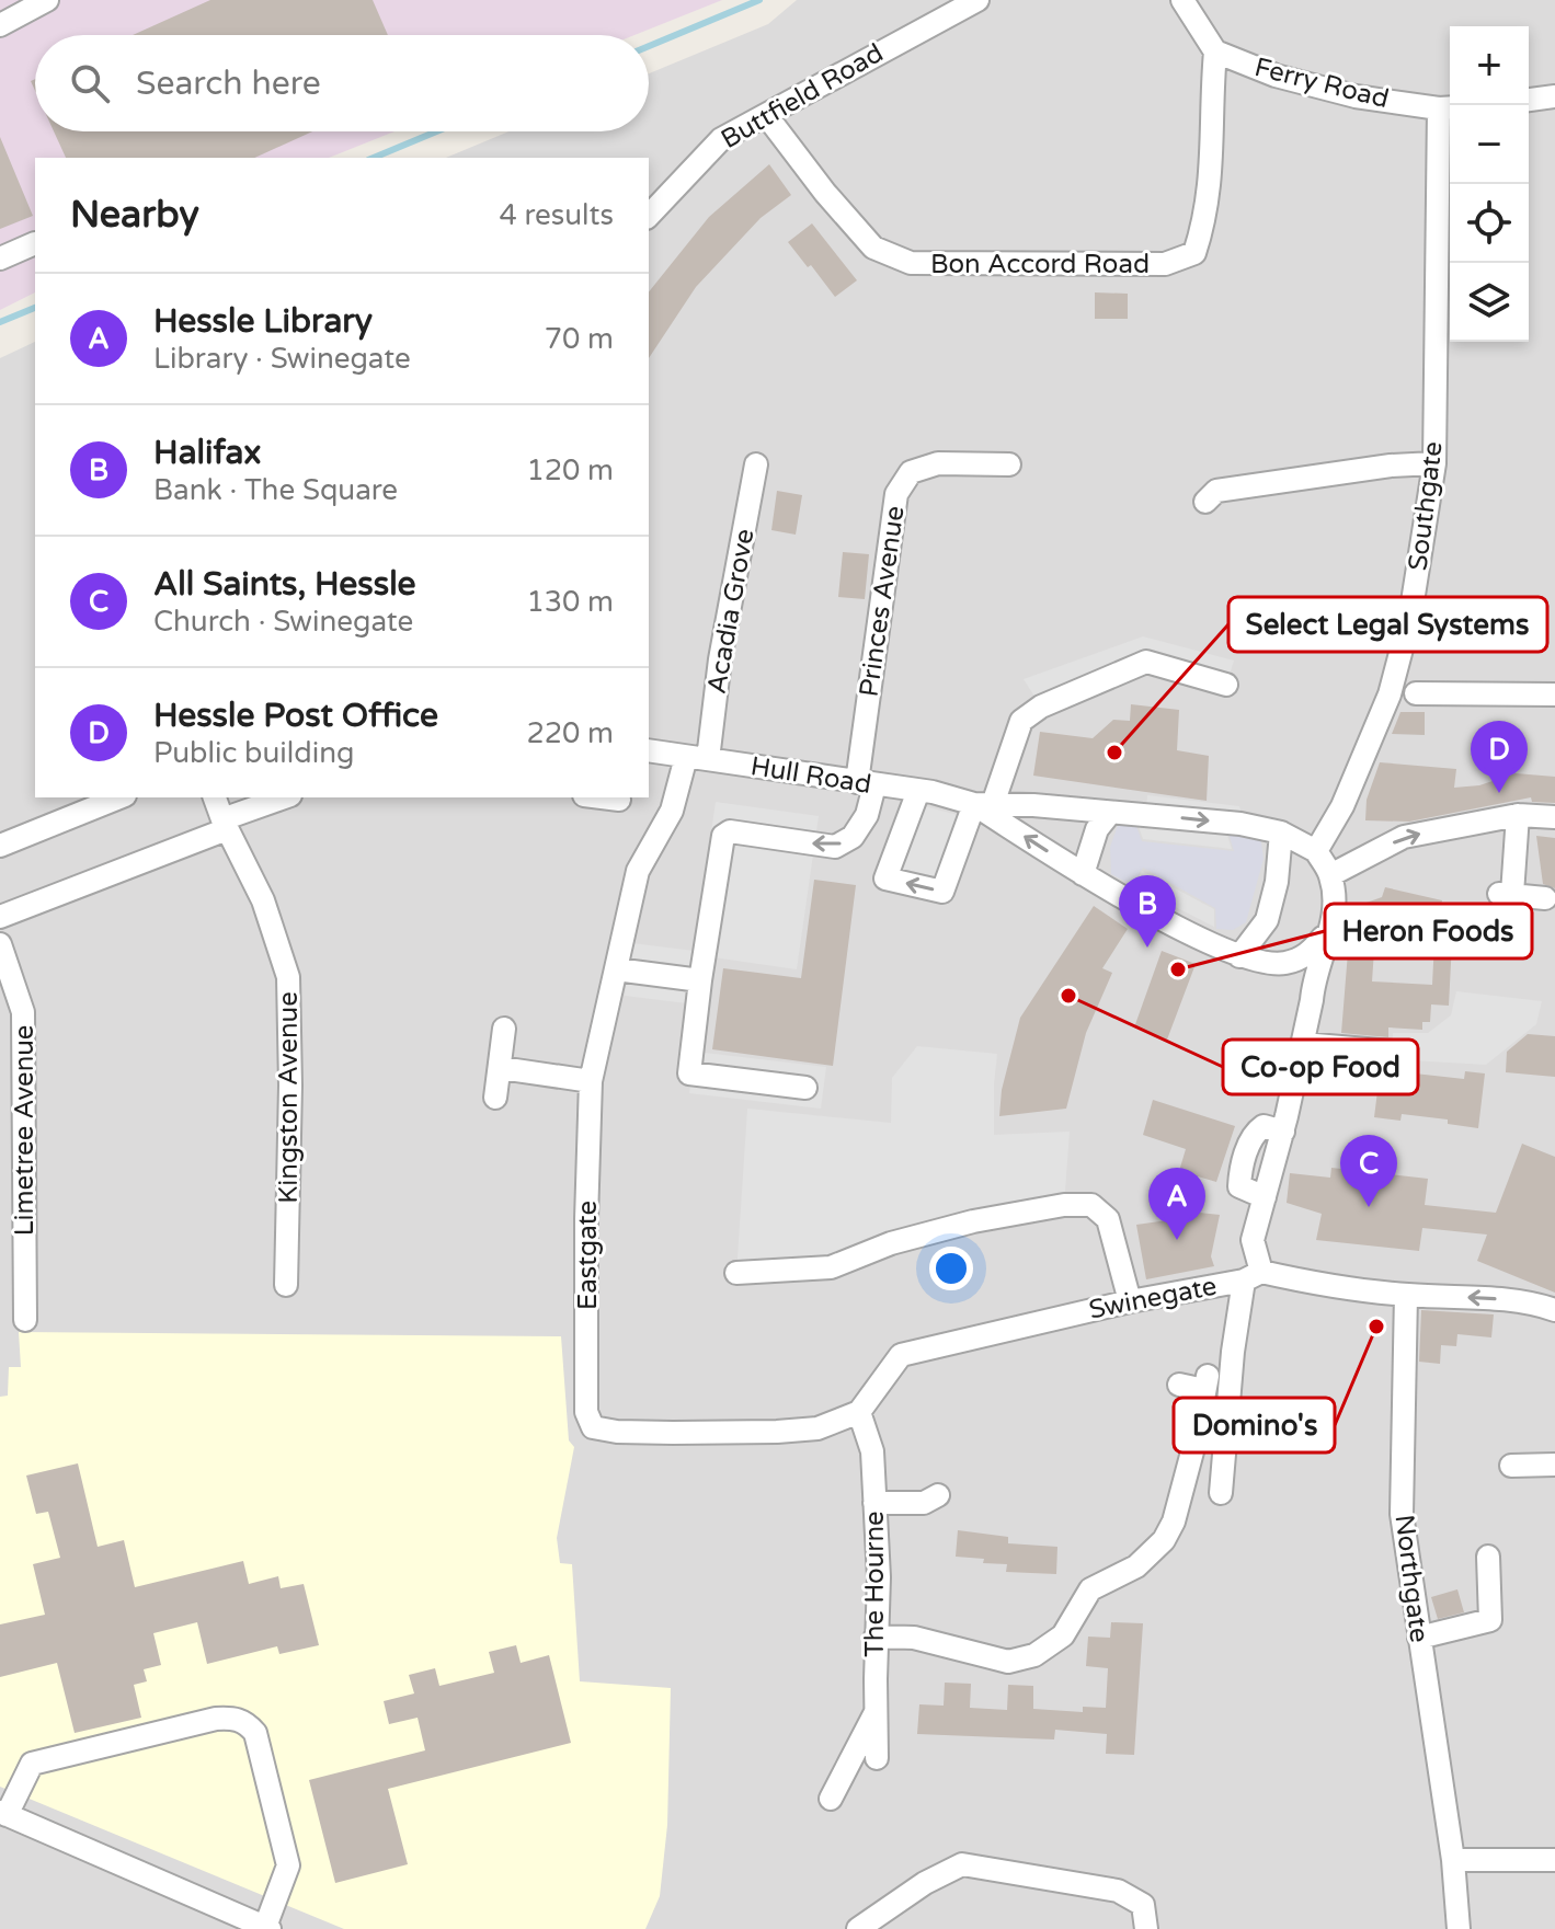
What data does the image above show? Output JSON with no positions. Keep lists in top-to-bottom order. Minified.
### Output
{"streets":{"street":["Ferry Road","Buttfield Road","Bon Accord Road","Southgate","Princes Avenue","Acadia Grove","Hull Road","Kingston Avenue","Limetree Avenue","Eastgate","Swinegate","Northgate","The Hourne"]},"crossings":[["Ferry Road","Bon Accord Road"],["Ferry Road","Southgate"],["Buttfield Road","Bon Accord Road"],["Princes Avenue","Hull Road"],["Acadia Grove","Hull Road"],["Acadia Grove","Eastgate"],["Hull Road","Eastgate"],["Eastgate","Swinegate"],["Eastgate","The Hourne"],["Swinegate","Northgate"],["Swinegate","The Hourne"]],"places":["Select Legal Systems","Heron Foods","Co-op Food","Domino's"],"page":{"map_buttons":["+","−"],"search":"Search here","heading":["Nearby","4 results"],"list":[{"mark":"A","name":"Hessle Library","note":"Library · Swinegate","value":"70 m"},{"mark":"B","name":"Halifax","note":"Bank · The Square","value":"120 m"},{"mark":"C","name":"All Saints, Hessle","note":"Church · Swinegate","value":"130 m"},{"mark":"D","name":"Hessle Post Office","note":"Public building","value":"220 m"}],"pins":["D","B","C","A"]}}
